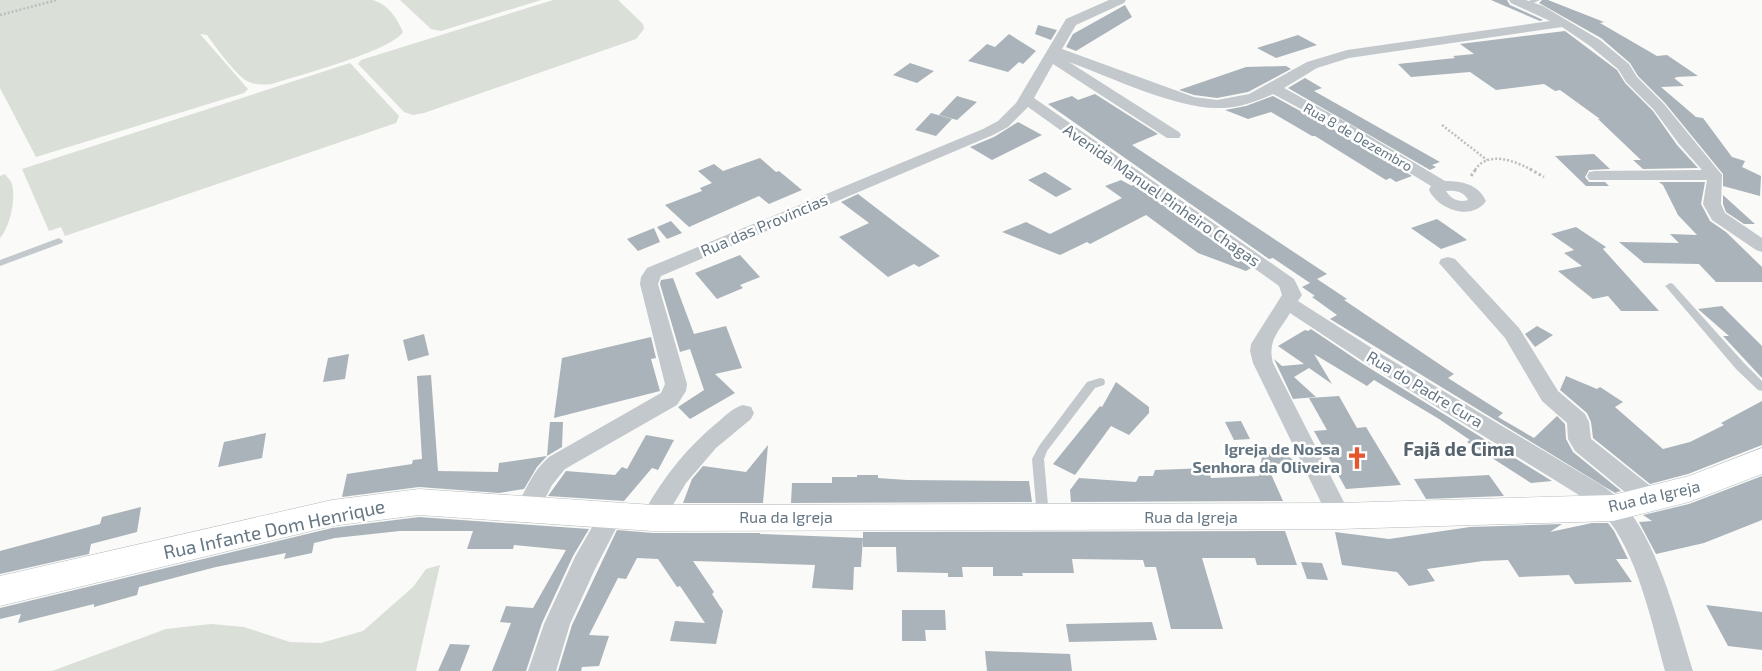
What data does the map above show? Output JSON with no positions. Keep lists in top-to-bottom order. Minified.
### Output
{"streets":{"street":["Rua 8 de Dezembro","Avenida Manuel Pinheiro Chagas","Rua das Provincias","Rua do Padre Cura","Rua da Igreja","Rua Infante Dom Henrique"]},"crossings":[["Avenida Manuel Pinheiro Chagas","Rua das Provincias"],["Avenida Manuel Pinheiro Chagas","Rua do Padre Cura"],["Rua das Provincias","Rua Infante Dom Henrique"],["Rua do Padre Cura","Rua da Igreja"],["Rua da Igreja","Rua Infante Dom Henrique"]],"districts":["Fajã de Cima"],"places":{"church":["Igreja de Nossa Senhora da Oliveira"]}}
